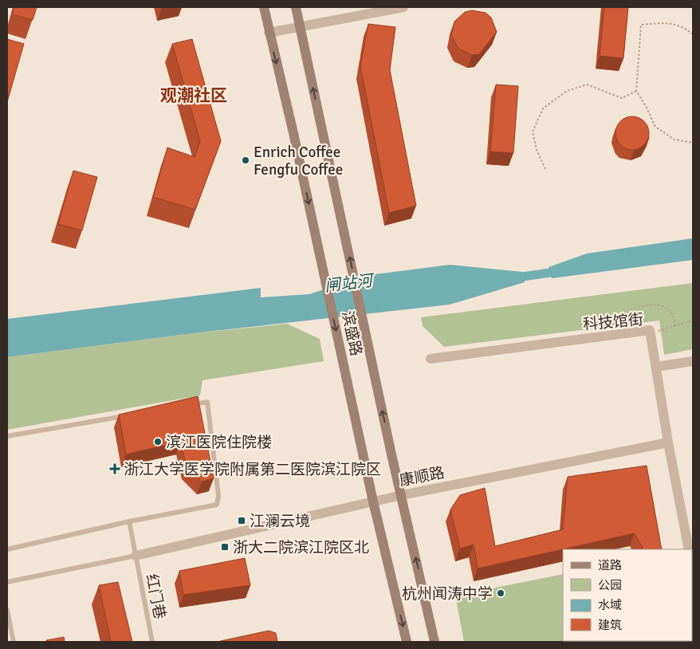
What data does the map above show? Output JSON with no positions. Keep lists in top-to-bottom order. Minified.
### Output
{"streets":{"main road":["滨盛路"],"street":["科技馆街","康顺路"],"lane":["红门巷"]},"crossings":[["科技馆街","康顺路"],["滨盛路","康顺路"],["康顺路","红门巷"]],"districts":["观潮社区"],"water":["闸站河"],"places":{"other":["Enrich Coffee Fengfu Coffee","滨江医院住院楼","杭州闻涛中学"],"health":["浙江大学医学院附属第二医院滨江院区"],"transit":["江澜云境","浙大二院滨江院区北"]},"legend":["道路","公园","水域","建筑"]}
